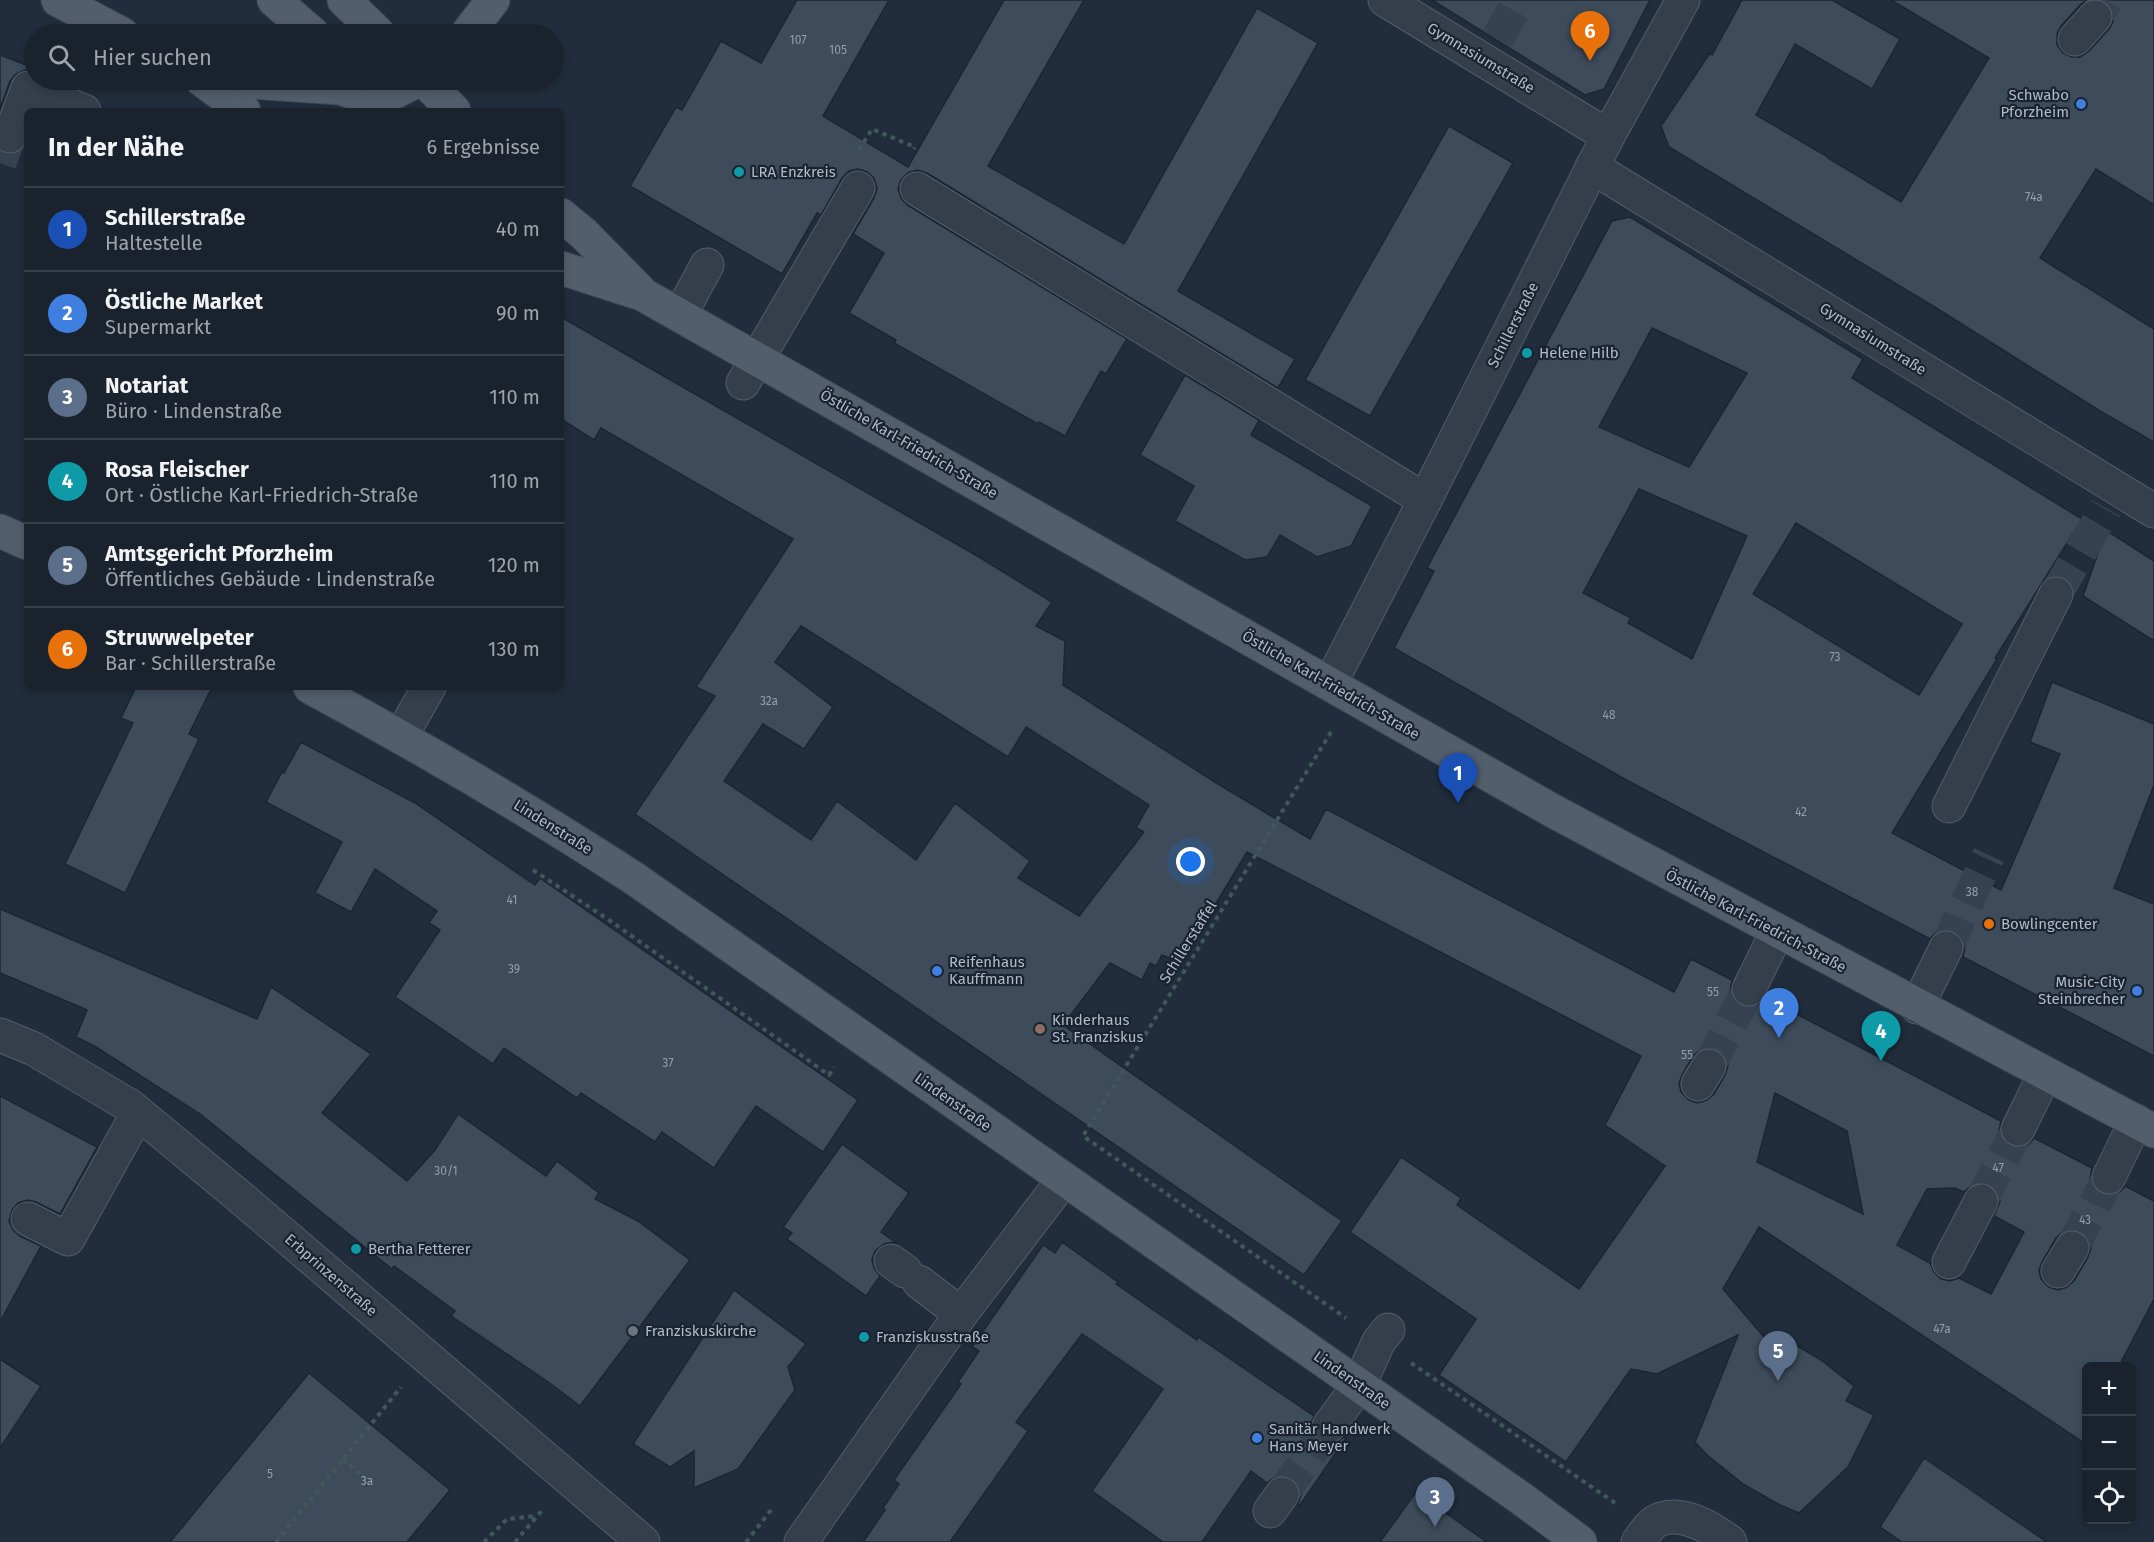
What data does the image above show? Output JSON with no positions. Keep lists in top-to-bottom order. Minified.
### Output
{"streets":{"main road":["Östliche Karl-Friedrich-Straße","Lindenstraße"],"street":["Gymnasiumstraße","Schillerstraße","Erbprinzenstraße"],"path":["Schillerstaffel"]},"crossings":[["Gymnasiumstraße","Schillerstraße"],["Schillerstraße","Östliche Karl-Friedrich-Straße"]],"places":["Schwabo Pforzheim","LRA Enzkreis","Helene Hilb","Bowlingcenter","Reifenhaus Kauffmann","Music-City Steinbrecher","Kinderhaus St. Franziskus","Bertha Fetterer","Franziskuskirche","Franziskusstraße","Sanitär Handwerk Hans Meyer"],"house_numbers":["107","105","74a","73","32a","48","42","38","41","39","55","55","37","47","30/1","43","47a","5","3a"],"page":{"pins":["6","1","2","4","5","3"],"search":"Hier suchen","heading":["In der Nähe","6 Ergebnisse"],"list":[{"mark":"1","name":"Schillerstraße","note":"Haltestelle","value":"40 m"},{"mark":"2","name":"Östliche Market","note":"Supermarkt","value":"90 m"},{"mark":"3","name":"Notariat","note":"Büro · Lindenstraße","value":"110 m"},{"mark":"4","name":"Rosa Fleischer","note":"Ort · Östliche Karl-Friedrich-Straße","value":"110 m"},{"mark":"5","name":"Amtsgericht Pforzheim","note":"Öffentliches Gebäude · Lindenstraße","value":"120 m"},{"mark":"6","name":"Struwwelpeter","note":"Bar · Schillerstraße","value":"130 m"}],"map_buttons":["+","−"]}}
